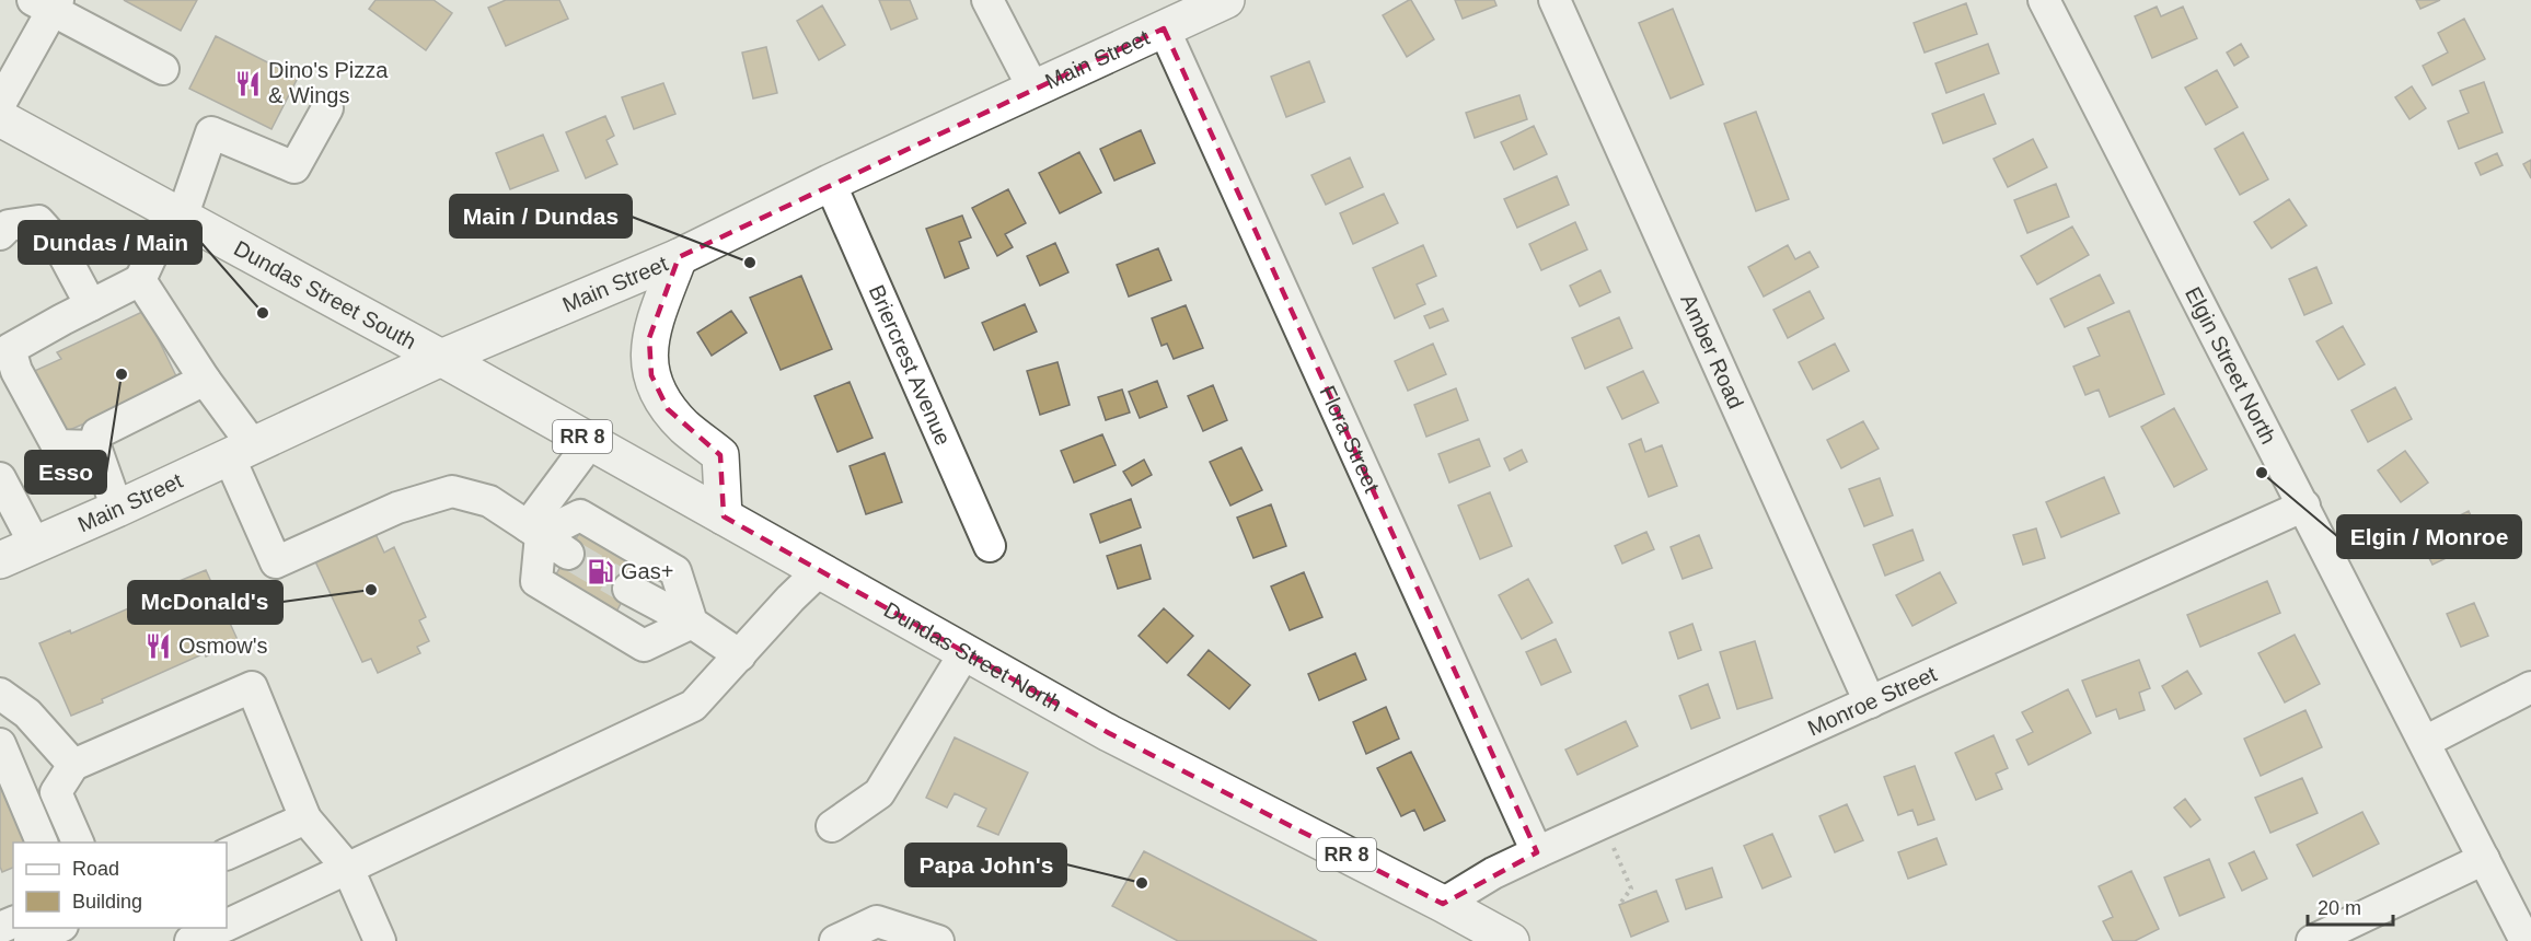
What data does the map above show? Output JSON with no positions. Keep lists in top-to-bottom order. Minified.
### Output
{"streets":{"main road":["Main Street","Dundas Street South","RR 8","Dundas Street North"],"street":["Amber Road","Briercrest Avenue","Elgin Street North","Flora Street","Monroe Street"]},"crossings":[["Main Street","Dundas Street South"],["Main Street","Briercrest Avenue"],["Main Street","Flora Street"],["Main Street","Dundas Street North"],["Dundas Street South","Dundas Street North"],["Amber Road","Monroe Street"],["Elgin Street North","Monroe Street"],["Flora Street","Monroe Street"],["Dundas Street North","Monroe Street"]],"places":{"restaurant":["Dino's Pizza & Wings","Osmow's"],"other":["Main / Dundas","Dundas / Main","Esso","Elgin / Monroe","McDonald's","Papa John's"],"fuel station":["Gas+"]},"legend":["Road","Building"],"scale_bar":"20 m"}
